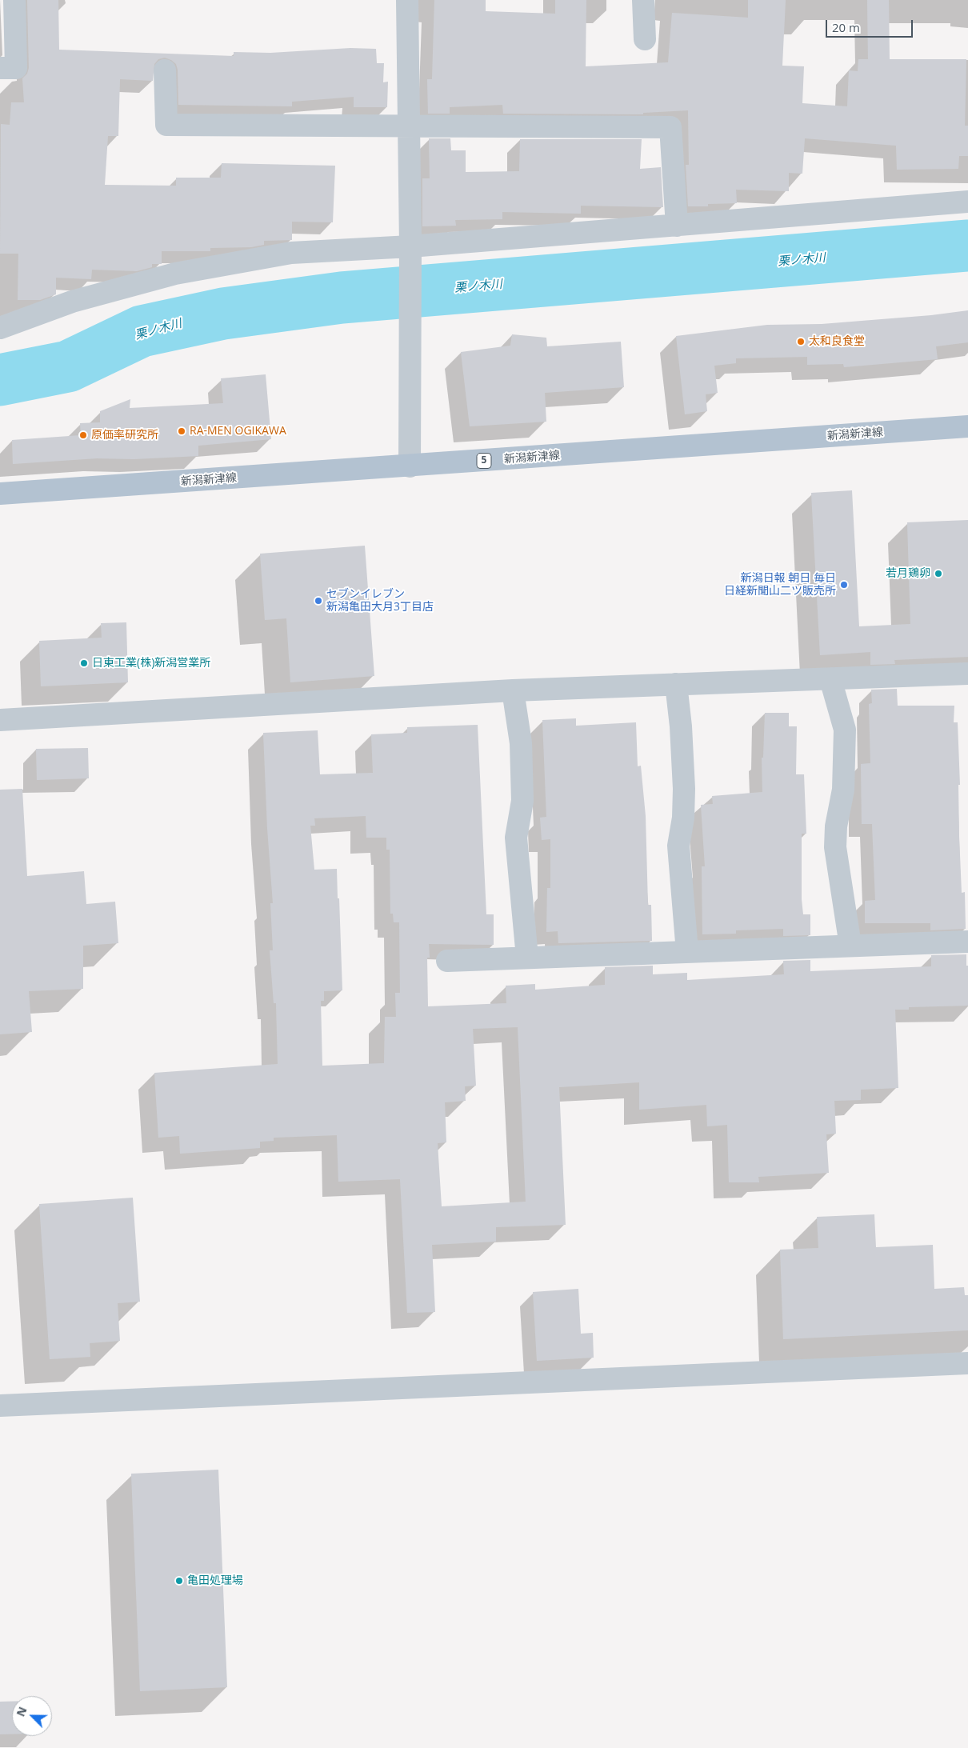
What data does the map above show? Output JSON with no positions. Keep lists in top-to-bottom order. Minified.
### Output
{"streets":{"main road":["新潟新津線","5"]},"water":["栗ノ木川"],"places":["太和良食堂","RA-MEN OGIKAWA","原価率研究所","若月鶏卵","新潟日報 朝日 毎日 日経新聞山二ツ販売所","セブンイレブン 新潟亀田大月3丁目店","日東工業(株)新潟営業所","亀田処理場"],"scale_bar":"20 m","north":"top left"}
